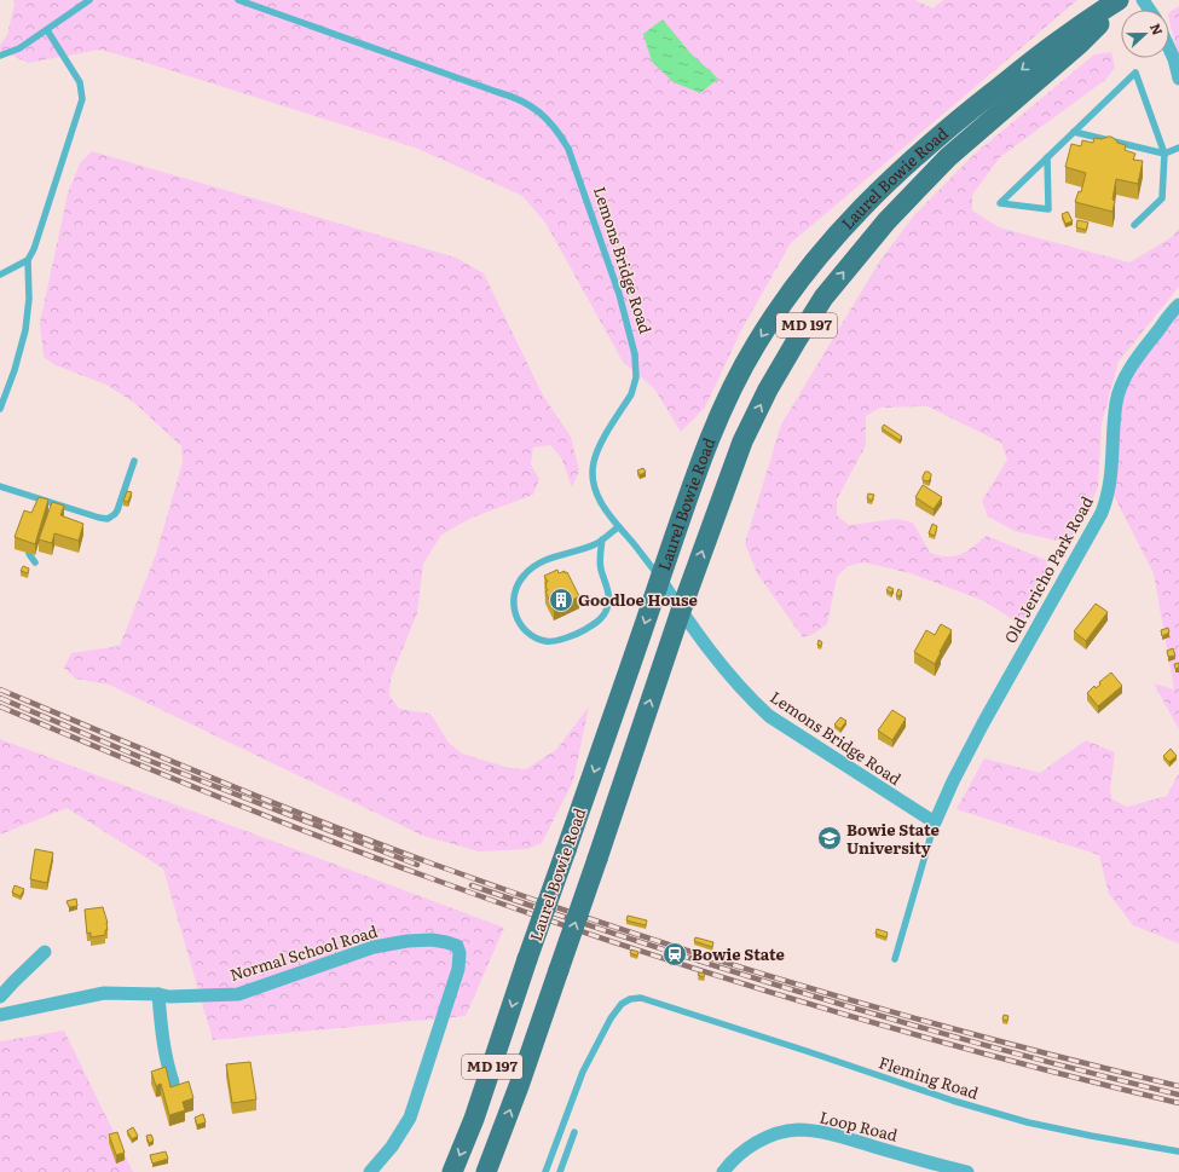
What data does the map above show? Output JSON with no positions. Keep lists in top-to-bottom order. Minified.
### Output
{"streets":{"main road":["Laurel Bowie Road","MD 197"],"street":["Lemons Bridge Road","Old Jericho Park Road","Normal School Road","Loop Road"],"lane":["Fleming Road"]},"crossings":[["Laurel Bowie Road","Lemons Bridge Road"],["Lemons Bridge Road","Old Jericho Park Road"]],"places":{"building":["Goodloe House"],"school or university":["Bowie State University"],"station":["Bowie State"]},"north":"right"}
